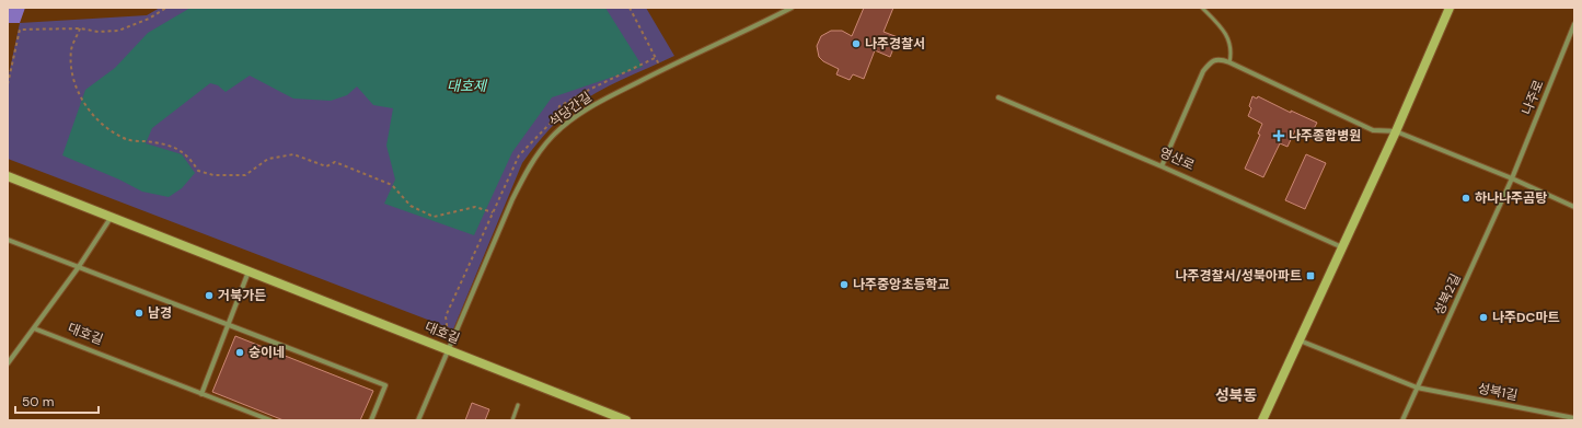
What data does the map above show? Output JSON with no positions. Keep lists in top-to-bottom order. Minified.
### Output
{"streets":{"street":["나주로","석당간길","영산로","성북2길","대호길","성북1길"]},"crossings":[["나주로","성북2길"],["석당간길","대호길"],["성북2길","성북1길"]],"districts":["성북동"],"water":["대호제"],"places":{"other":["나주경찰서","하나나주곰탕","나주중앙초등학교","거북가든","남경","나주DC마트","숭이네"],"health":["나주종합병원"],"transit":["나주경찰서/성북아파트"]},"scale_bar":"50 m"}
